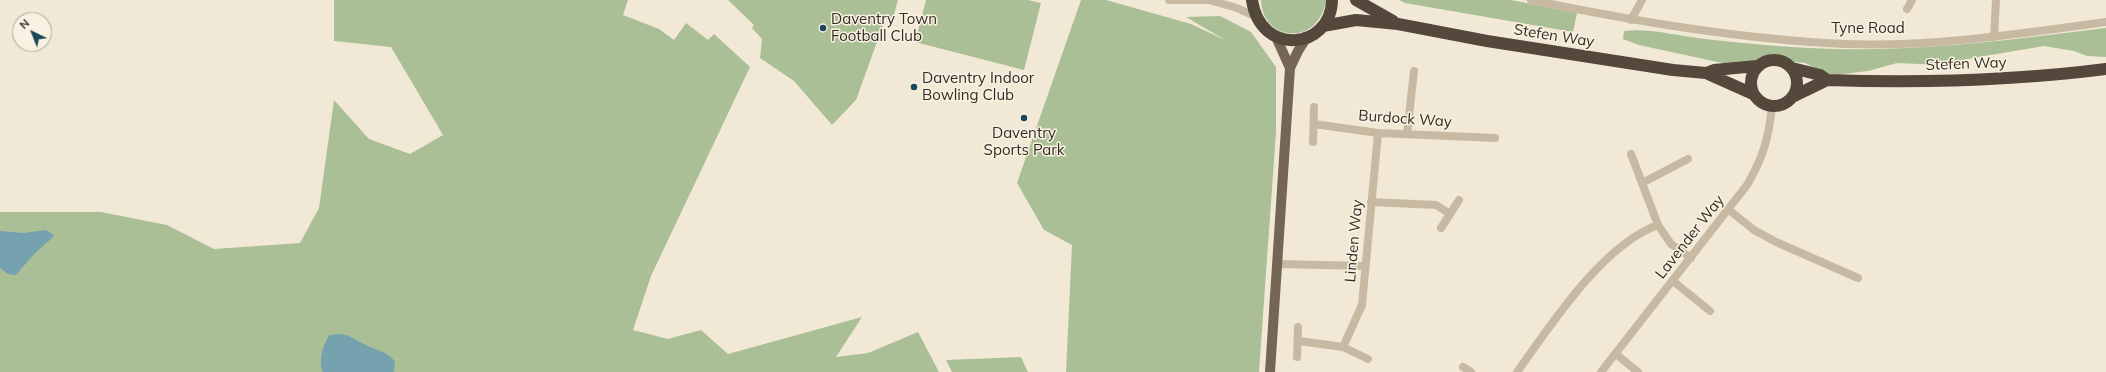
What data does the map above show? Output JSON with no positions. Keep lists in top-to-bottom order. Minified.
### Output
{"streets":{"highway":["Stefen Way"],"street":["Tyne Road","Burdock Way","Lavender Way","Linden Way"]},"crossings":[["Stefen Way","Lavender Way"],["Burdock Way","Linden Way"]],"places":["Daventry Town Football Club","Daventry Indoor Bowling Club","Daventry Sports Park"],"north":"top left"}
